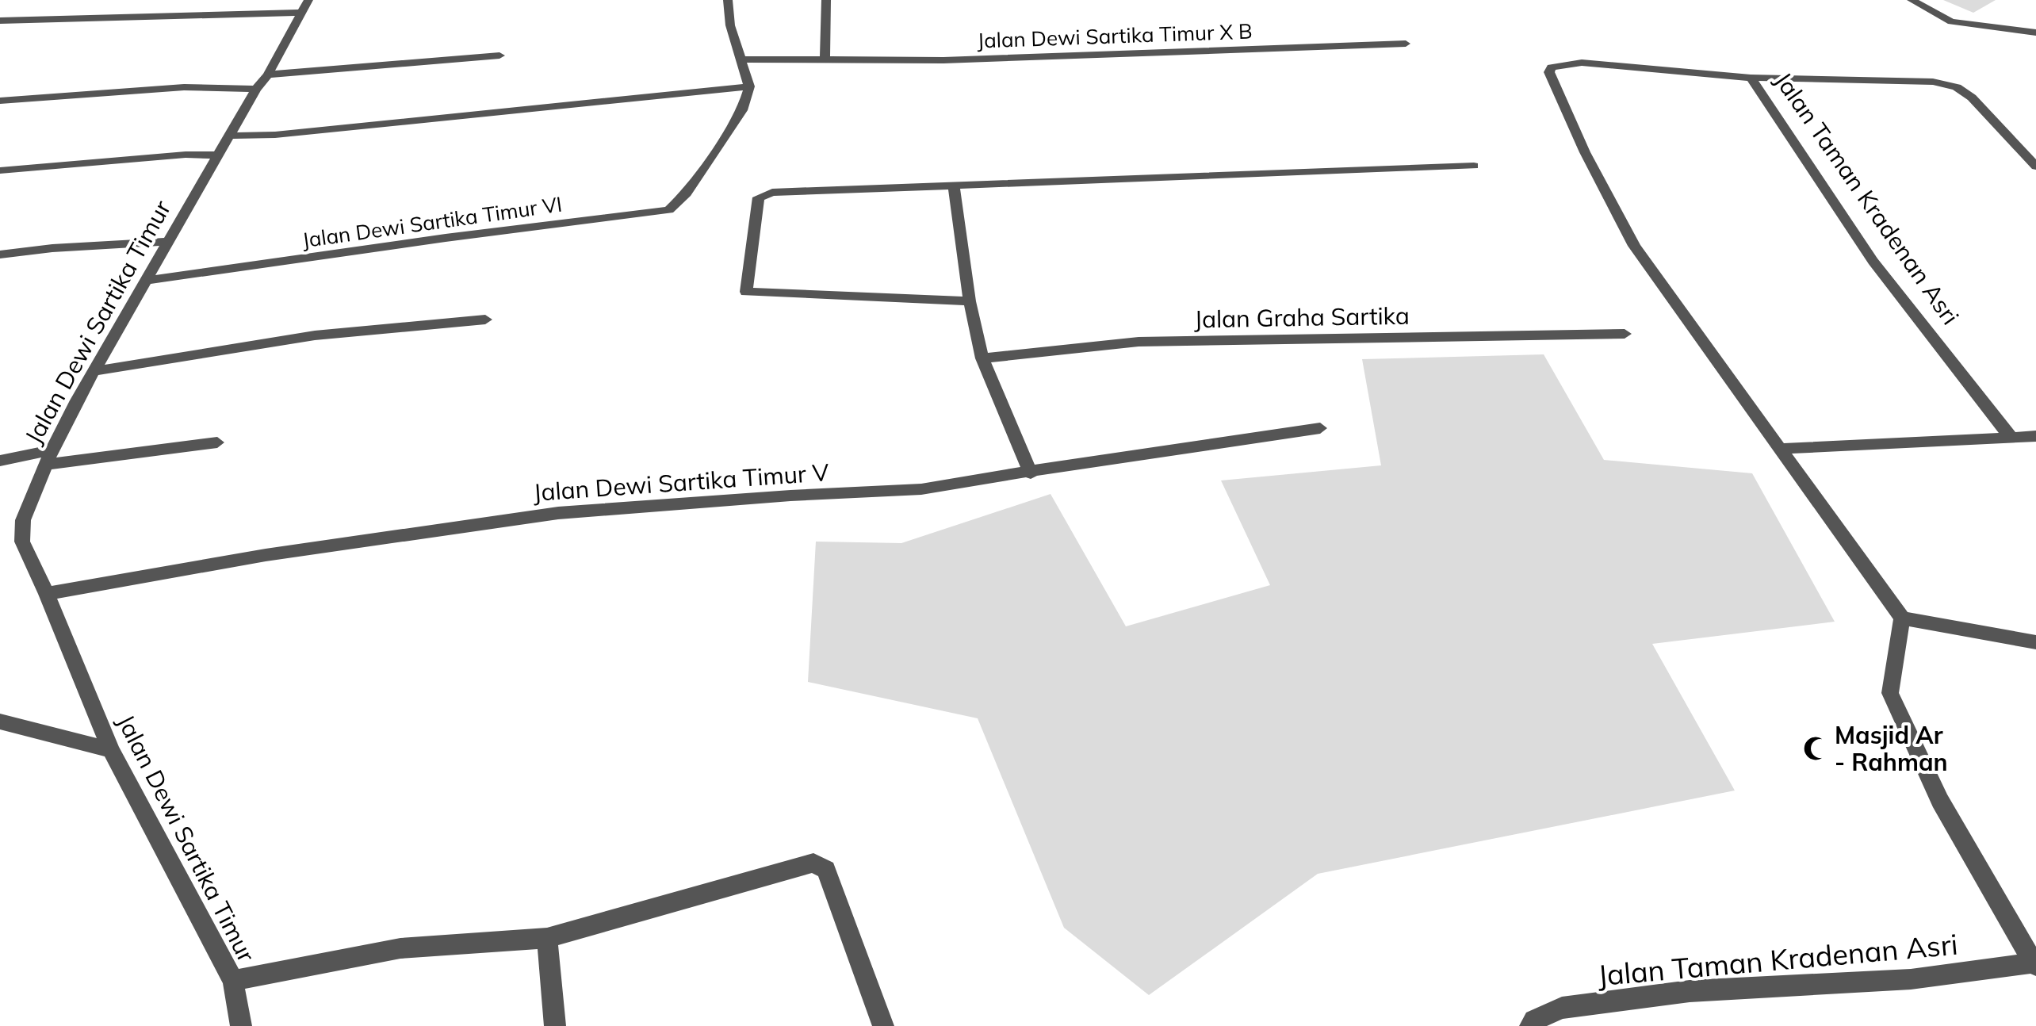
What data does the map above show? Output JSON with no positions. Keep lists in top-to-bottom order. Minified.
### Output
{"streets":{"street":["Jalan Dewi Sartika Timur X B","Jalan Taman Kradenan Asri","Jalan Dewi Sartika Timur VI","Jalan Graha Sartika","Jalan Dewi Sartika Timur","Jalan Dewi Sartika Timur V"]},"crossings":[["Jalan Dewi Sartika Timur VI","Jalan Dewi Sartika Timur"],["Jalan Dewi Sartika Timur","Jalan Dewi Sartika Timur V"]],"places":{"mosque":["Masjid Ar - Rahman"]}}
